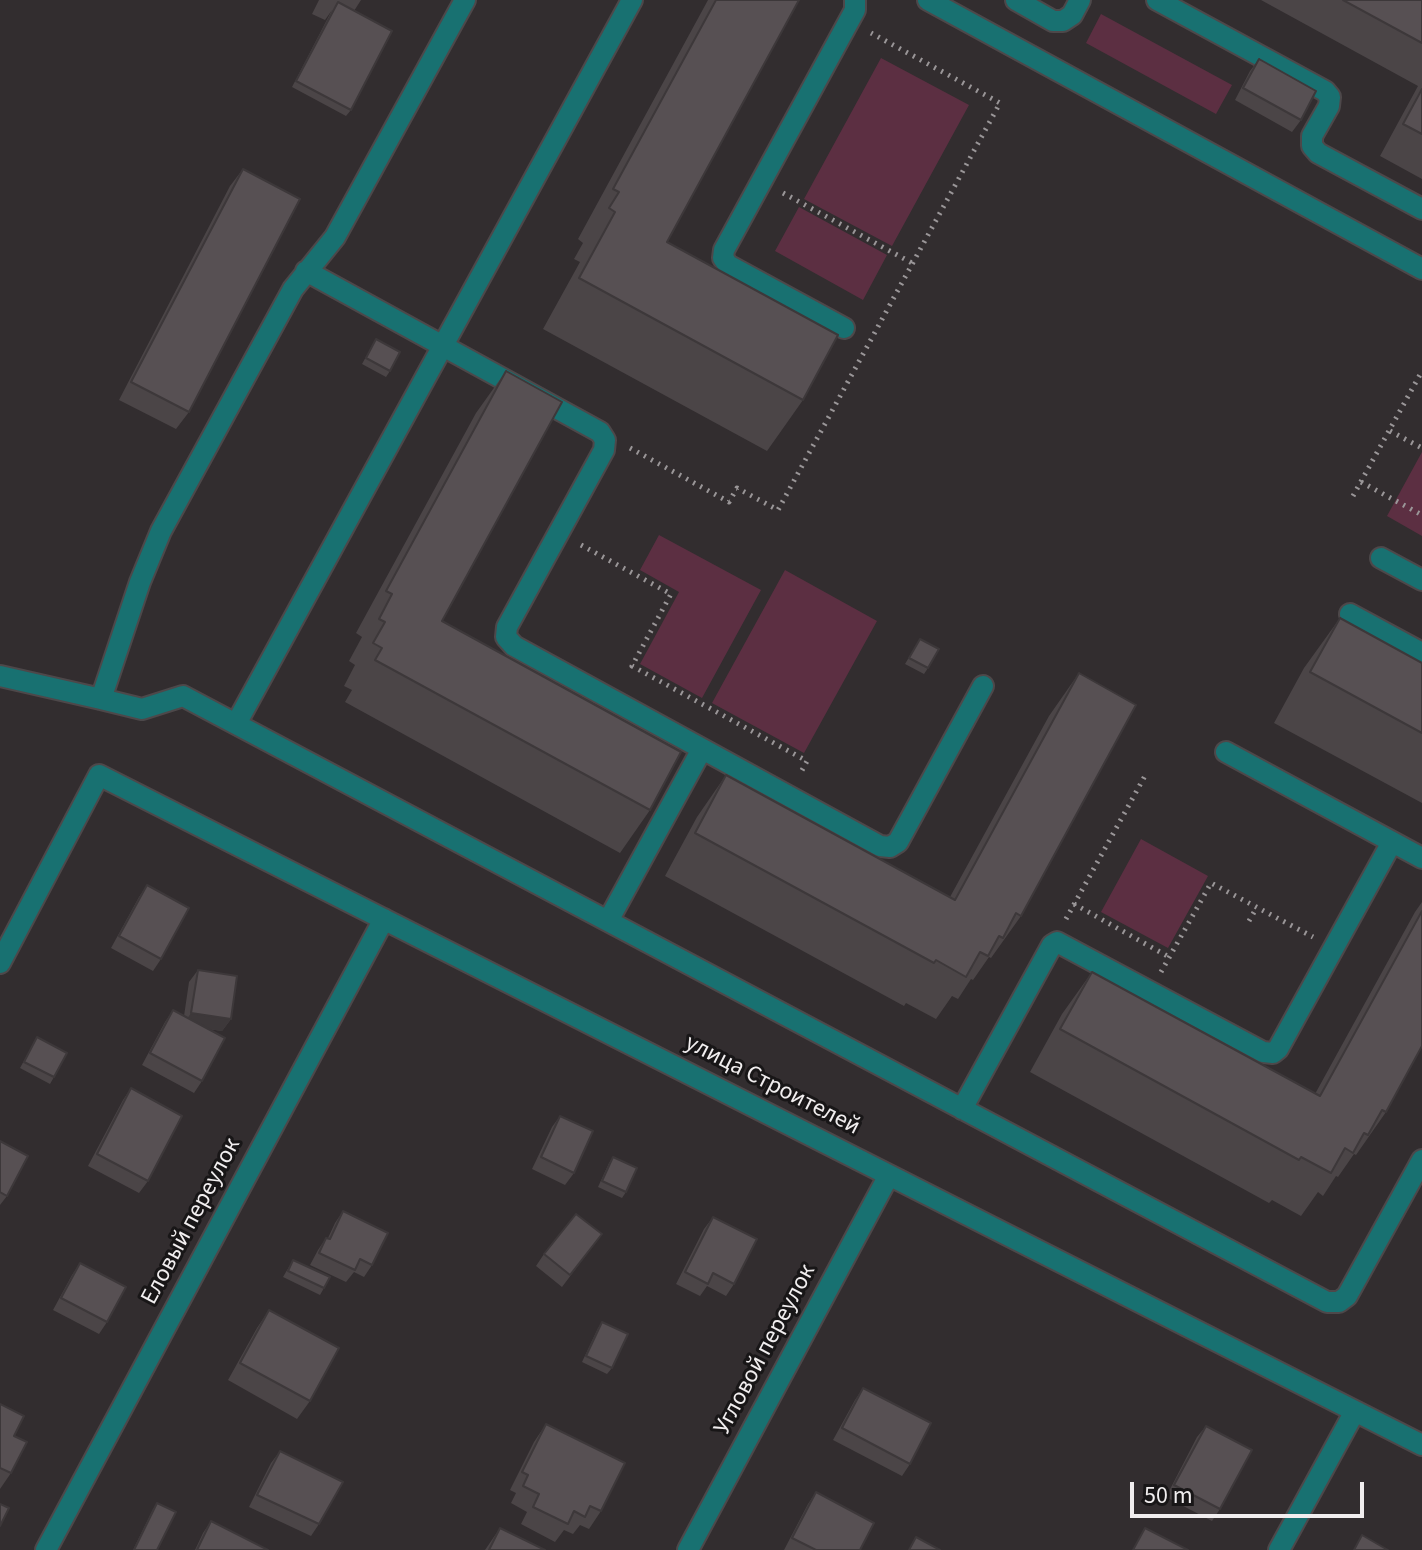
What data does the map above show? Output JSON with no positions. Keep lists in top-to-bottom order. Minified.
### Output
{"streets":{"street":["улица Строителей","Еловый переулок","Угловой переулок"]},"crossings":[["улица Строителей","Еловый переулок"],["улица Строителей","Угловой переулок"]],"scale_bar":"50 m"}
